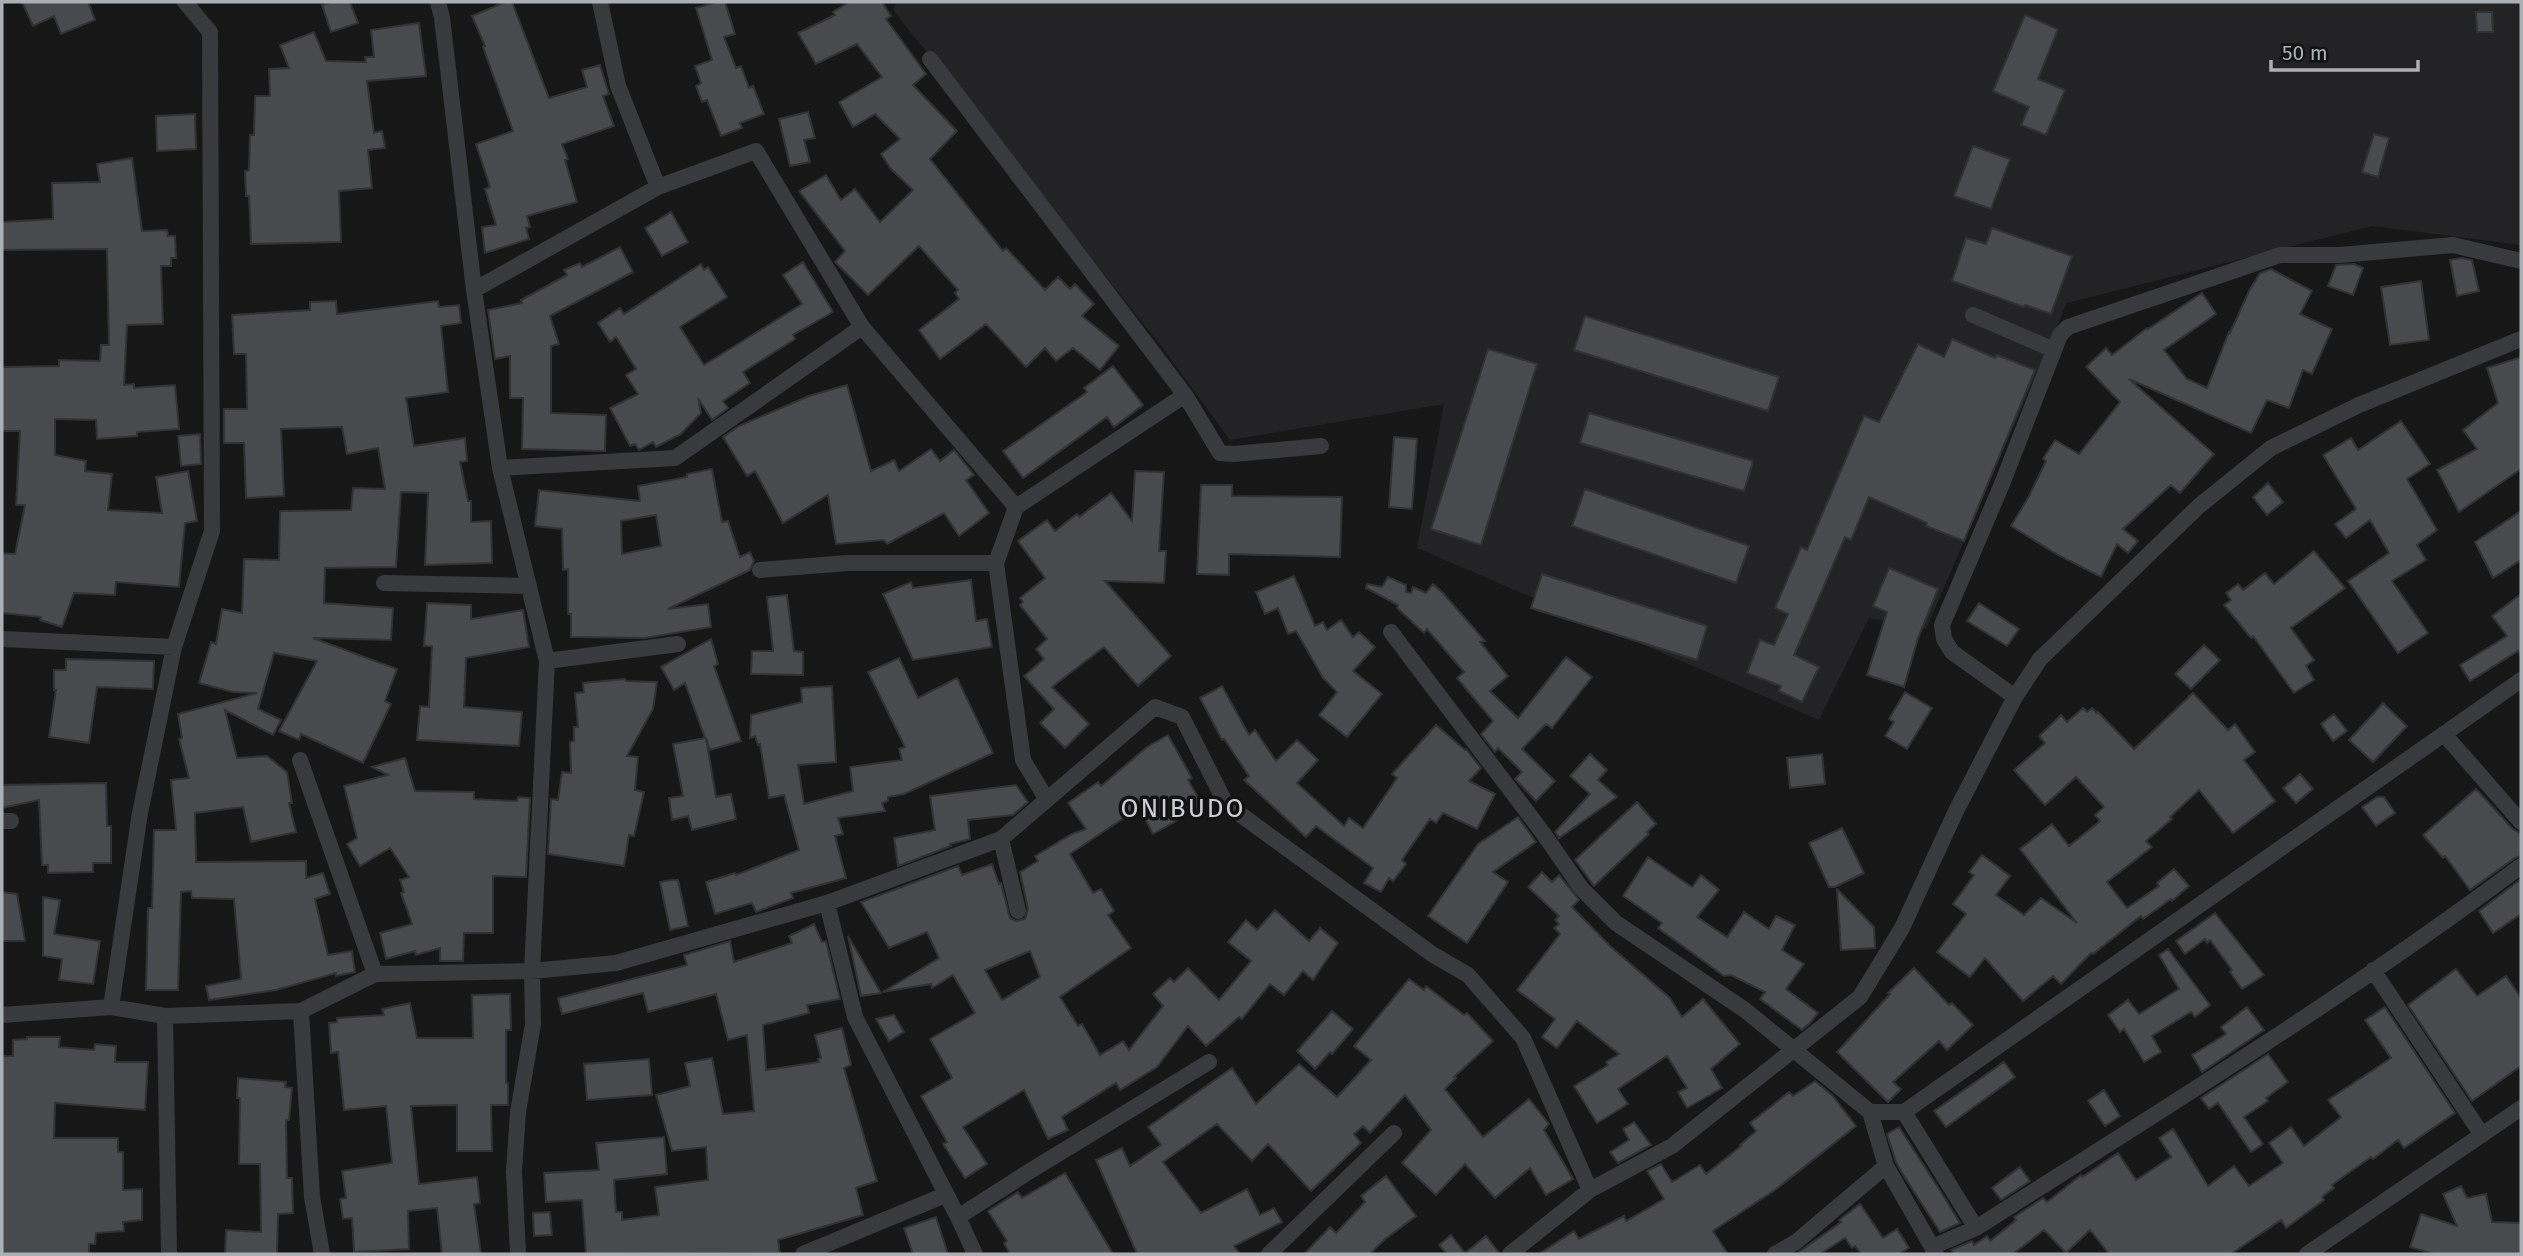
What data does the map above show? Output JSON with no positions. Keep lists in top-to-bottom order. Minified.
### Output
{"districts":["ONIBUDO"],"scale_bar":"50 m"}
